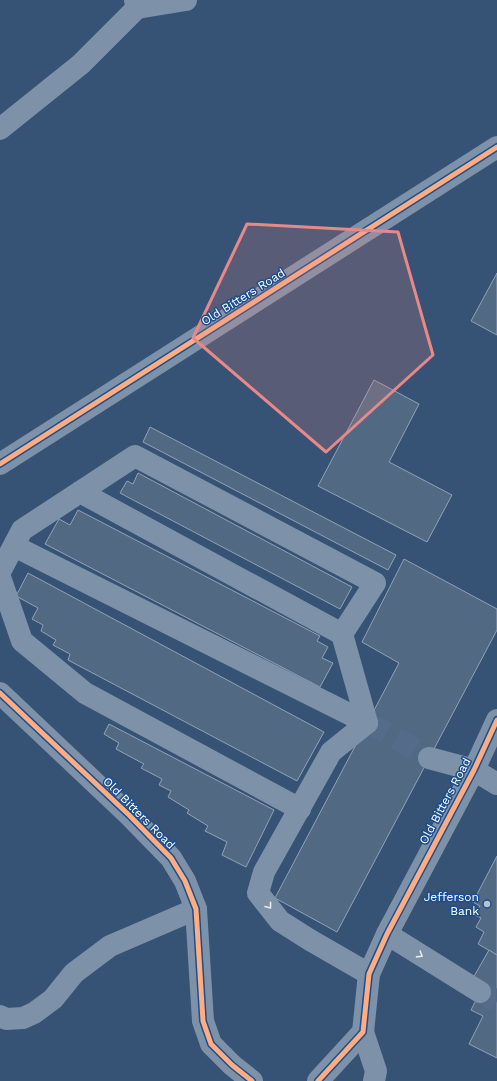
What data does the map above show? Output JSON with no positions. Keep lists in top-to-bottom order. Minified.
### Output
{"streets":{"street":["Old Bitters Road"]},"places":["Jefferson Bank"]}
